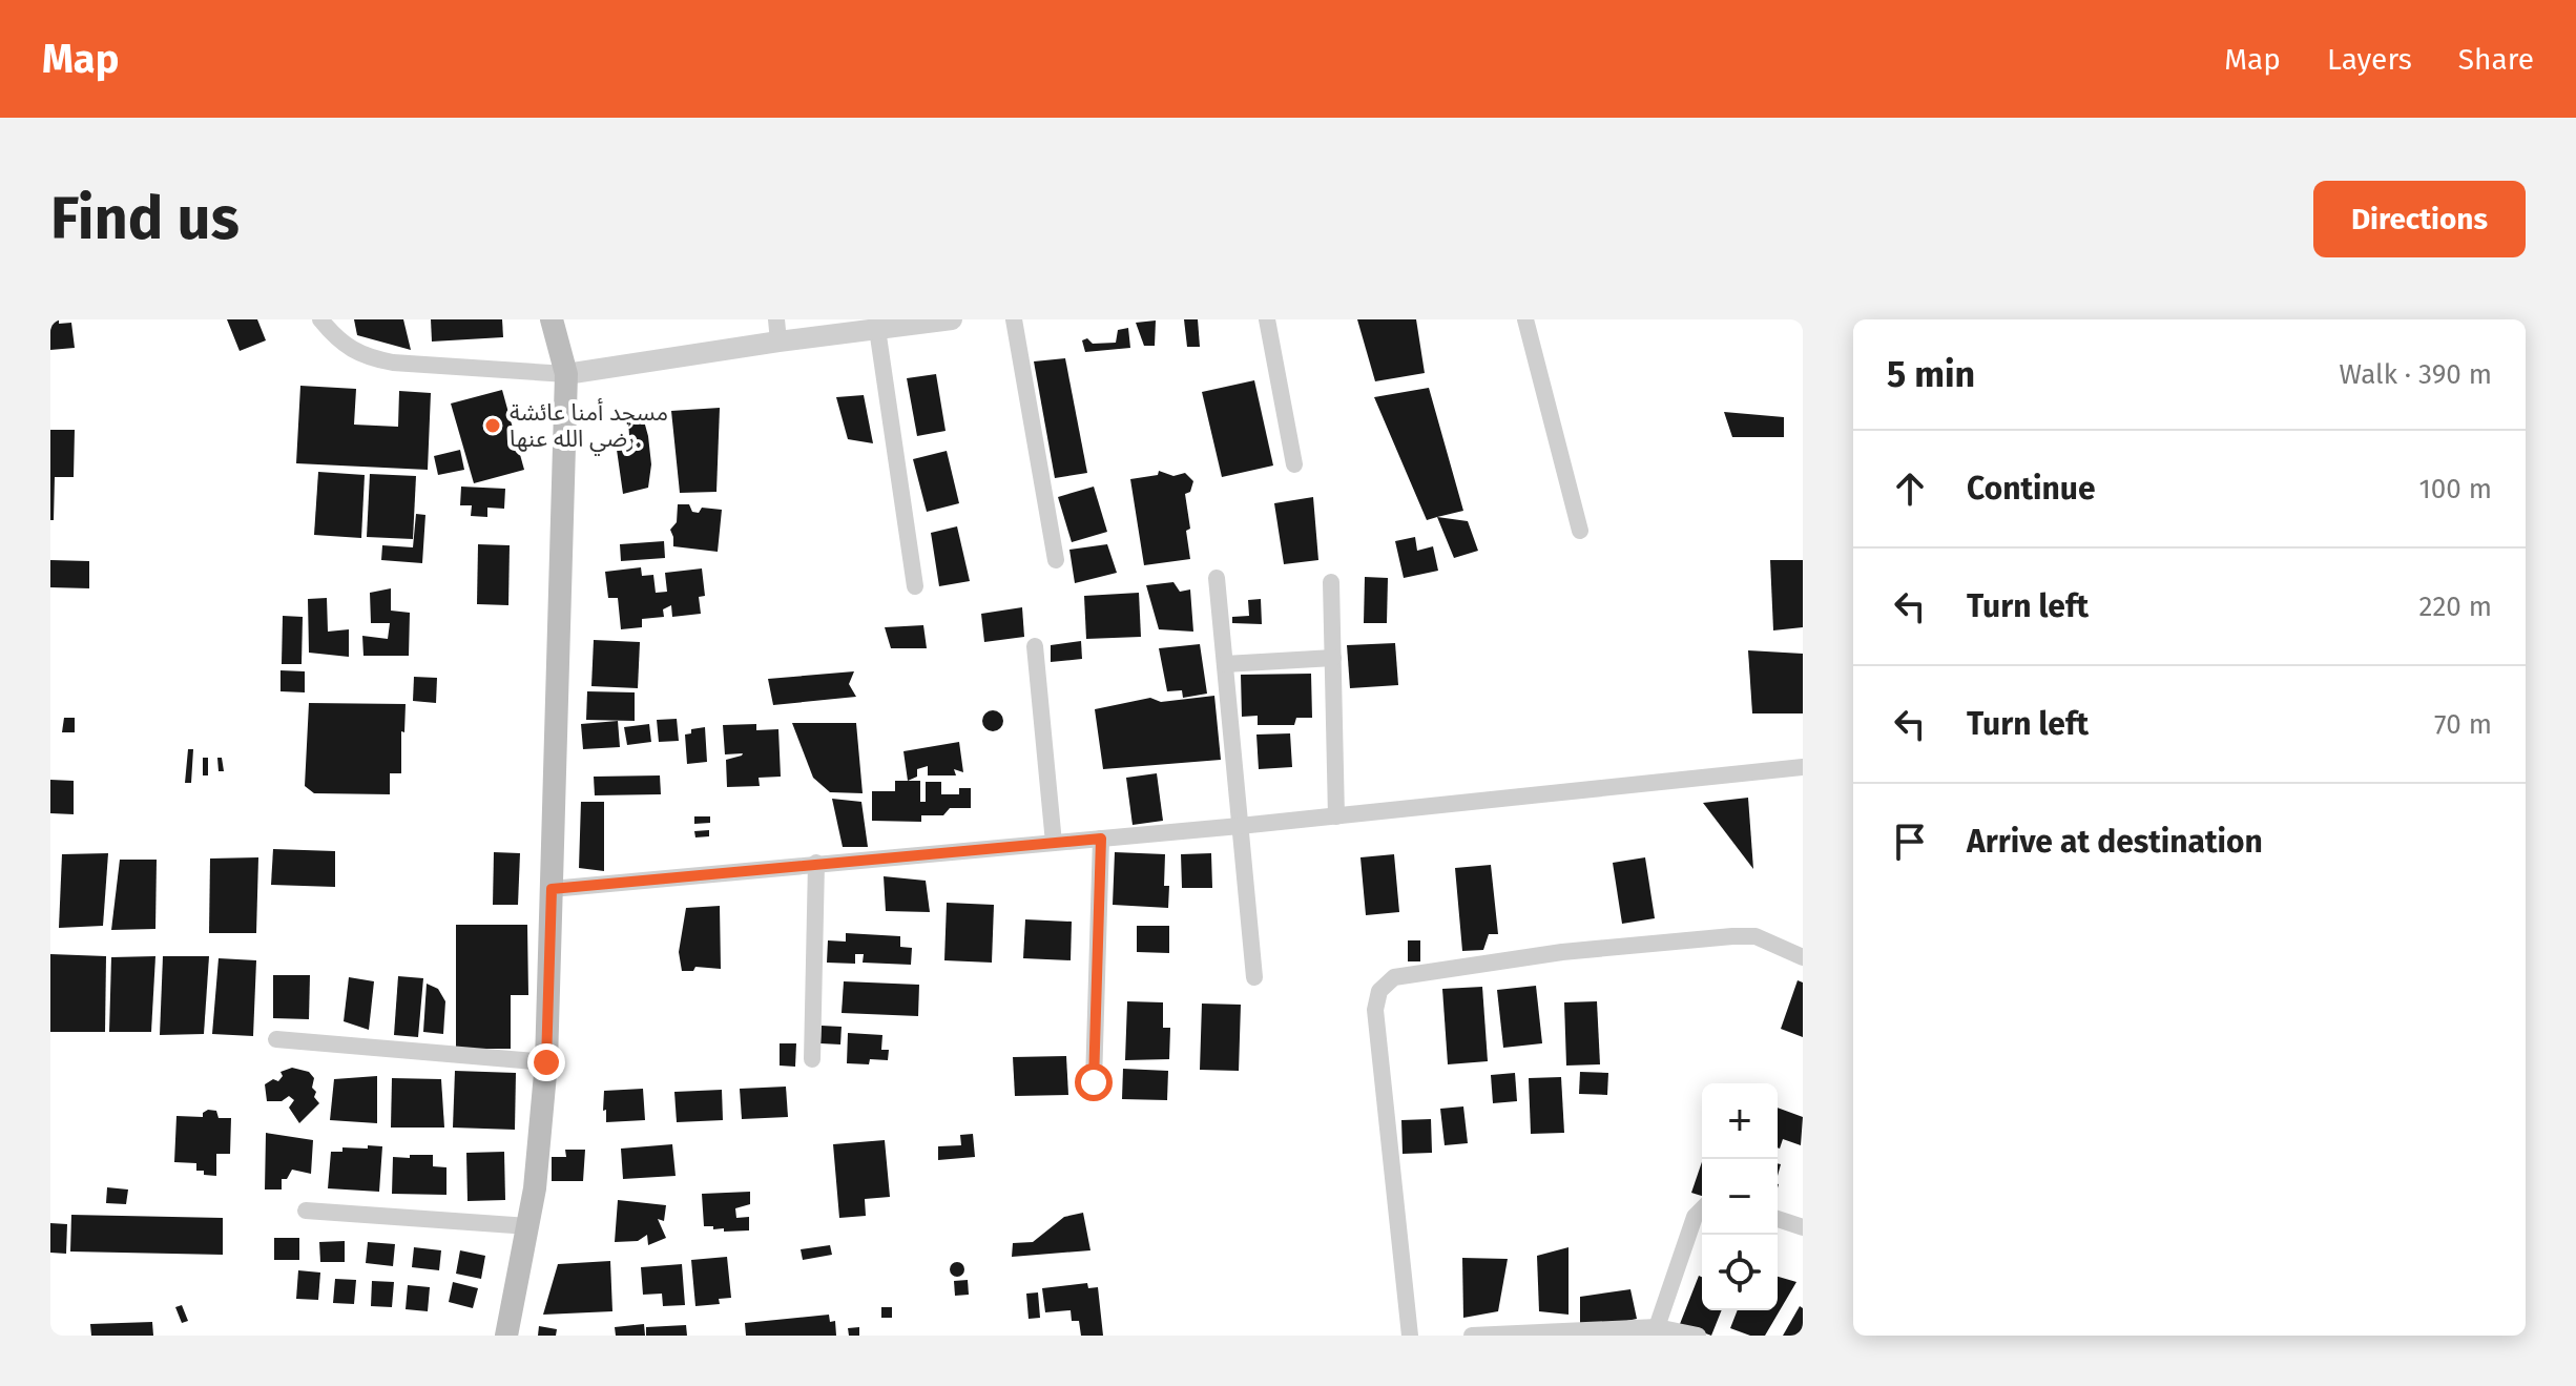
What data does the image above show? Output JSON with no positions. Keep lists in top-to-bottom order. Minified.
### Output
{"places":["مسجد أمنا عائشة رضي الله عنها."],"page":{"header":"Map","nav":["Map","Layers","Share"],"buttons":"Directions","title":"Find us","heading":["5 min","Walk · 390 m"],"list":[["Continue","100 m"],["Turn left","220 m"],["Turn left","70 m"],"Arrive at destination"],"map_buttons":["+","−"]}}
